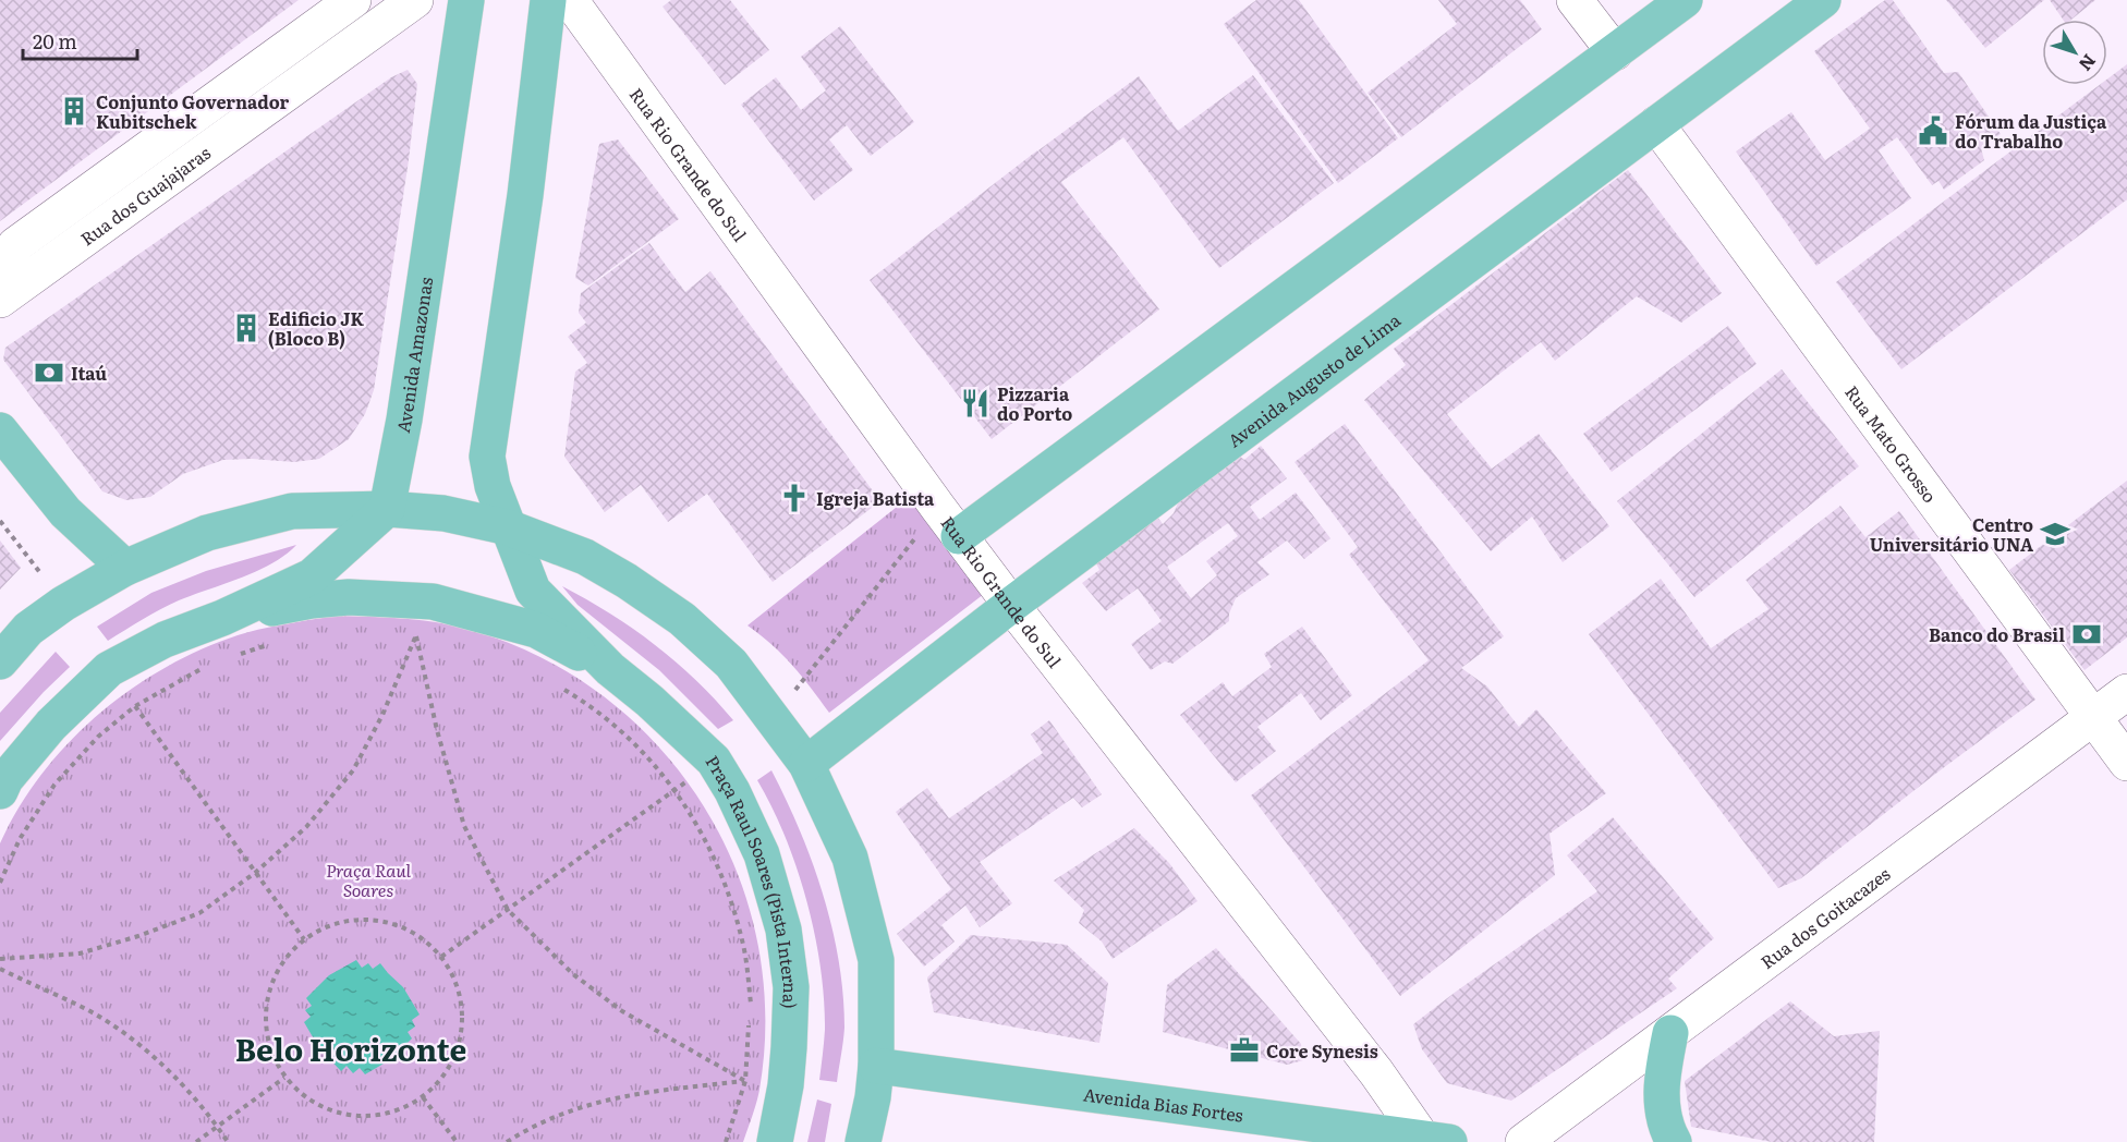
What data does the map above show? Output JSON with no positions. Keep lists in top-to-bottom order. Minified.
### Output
{"streets":{"main road":["Avenida Amazonas","Avenida Augusto de Lima","Praça Raul Soares (Pista Interna)","Avenida Bias Fortes"],"street":["Rua Rio Grande do Sul","Rua dos Guajajaras","Rua Mato Grosso","Rua dos Goitacazes"]},"crossings":[["Rua Rio Grande do Sul","Avenida Augusto de Lima"],["Rua Rio Grande do Sul","Avenida Bias Fortes"],["Avenida Augusto de Lima","Rua Mato Grosso"],["Rua Mato Grosso","Rua dos Goitacazes"]],"districts":["Belo Horizonte"],"parks":["Praça Raul Soares"],"places":{"building":["Conjunto Governador Kubitschek","Edificio JK (Bloco B)"],"public building":["Fórum da Justiça do Trabalho"],"bank":["Itaú","Banco do Brasil"],"restaurant":["Pizzaria do Porto"],"church":["Igreja Batista"],"school or university":["Centro Universitário UNA"],"office":["Core Synesis"]},"scale_bar":"20 m","north":"bottom right"}
